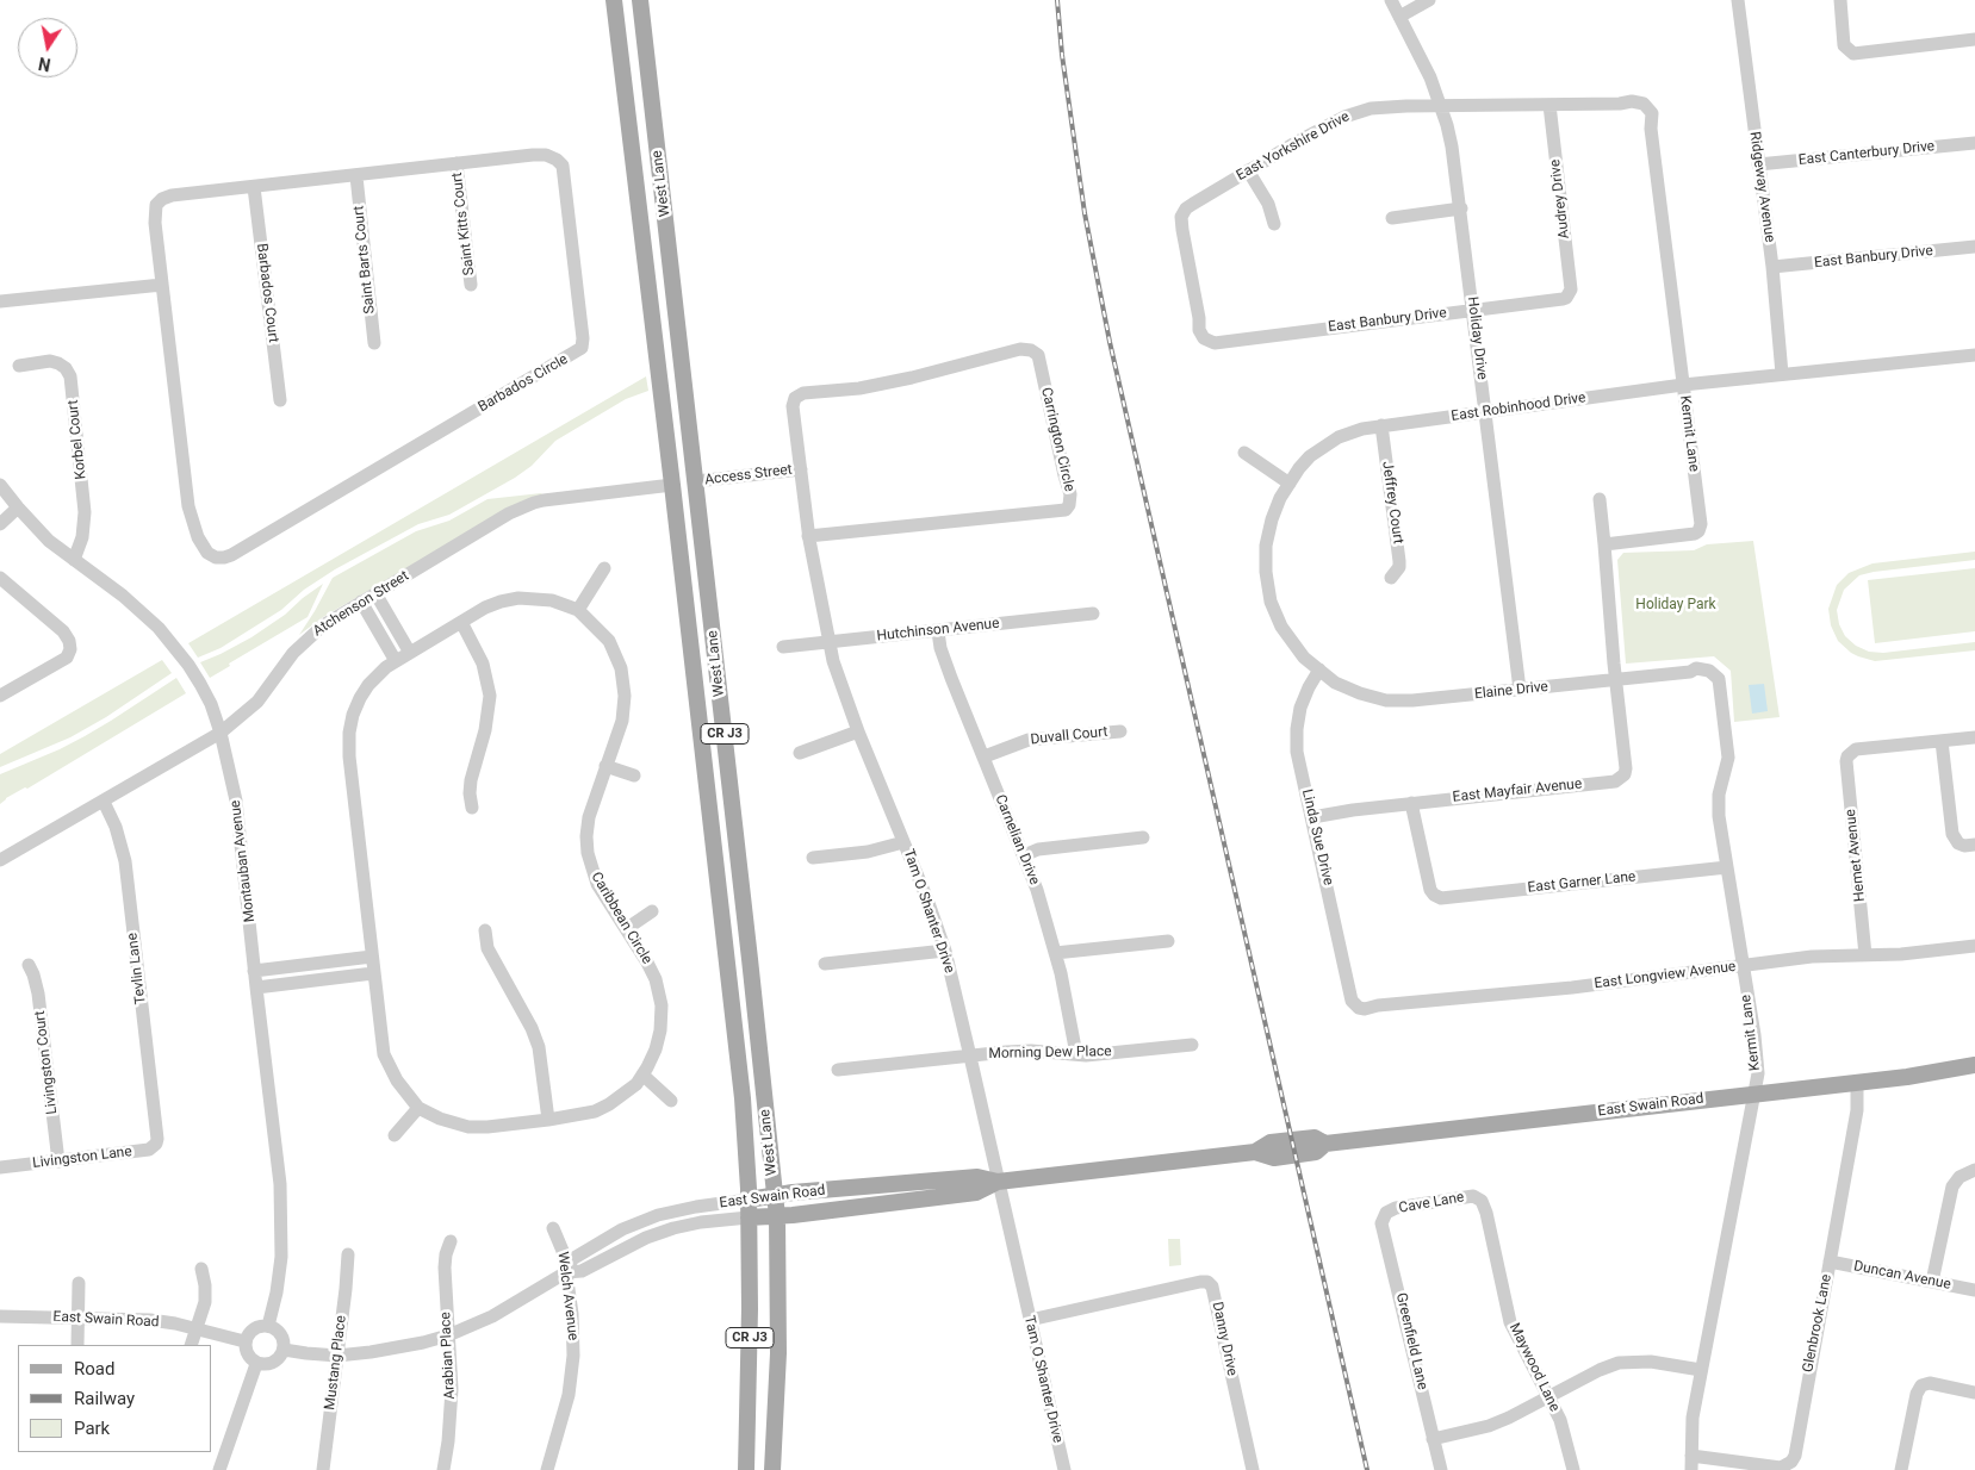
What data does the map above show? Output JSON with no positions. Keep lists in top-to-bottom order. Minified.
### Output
{"streets":{"main road":["West Lane","CR J3","East Swain Road"],"street":["East Yorkshire Drive","East Canterbury Drive","Ridgeway Avenue","Audrey Drive","Saint Kitts Court","East Banbury Drive","Saint Barts Court","Barbados Court","Holiday Drive","Barbados Circle","East Robinhood Drive","Kermit Lane","Korbel Court","Carrington Circle","Access Street","Jeffrey Court","Atchenson Street","Hutchinson Avenue","Elaine Drive","Duvall Court","East Mayfair Avenue","Linda Sue Drive","Carnelian Drive","Hemet Avenue","Montauban Avenue","East Garner Lane","Tam O Shanter Drive","Caribbean Circle","Tevlin Lane","East Longview Avenue","Morning Dew Place","Livingston Court","Livingston Lane","Cave Lane","Duncan Avenue","Welch Avenue","Glenbrook Lane","Danny Drive","Greenfield Lane","Arabian Place","Mustang Place","Maywood Lane"]},"crossings":[["East Yorkshire Drive","Audrey Drive"],["East Yorkshire Drive","East Banbury Drive"],["East Yorkshire Drive","Holiday Drive"],["East Yorkshire Drive","Kermit Lane"],["East Canterbury Drive","Ridgeway Avenue"],["West Lane","Access Street"],["West Lane","Atchenson Street"],["West Lane","East Swain Road"],["Ridgeway Avenue","East Banbury Drive"],["Ridgeway Avenue","East Robinhood Drive"],["Audrey Drive","East Banbury Drive"],["Saint Kitts Court","Barbados Circle"],["East Banbury Drive","Holiday Drive"],["Saint Barts Court","Barbados Circle"],["Barbados Court","Barbados Circle"],["Holiday Drive","East Robinhood Drive"],["Holiday Drive","Elaine Drive"],["East Robinhood Drive","Kermit Lane"],["East Robinhood Drive","Jeffrey Court"],["East Robinhood Drive","Elaine Drive"],["East Robinhood Drive","Linda Sue Drive"],["Kermit Lane","Elaine Drive"],["Kermit Lane","East Garner Lane"],["Kermit Lane","East Longview Avenue"],["Kermit Lane","East Swain Road"],["Kermit Lane","Glenbrook Lane"],["Korbel Court","Montauban Avenue"],["Carrington Circle","Tam O Shanter Drive"],["Access Street","Tam O Shanter Drive"],["Atchenson Street","Montauban Avenue"],["Atchenson Street","Tevlin Lane"],["Hutchinson Avenue","Carnelian Drive"],["Hutchinson Avenue","Tam O Shanter Drive"],["Elaine Drive","East Mayfair Avenue"],["Elaine Drive","Linda Sue Drive"],["Duvall Court","Carnelian Drive"],["East Mayfair Avenue","Linda Sue Drive"],["East Mayfair Avenue","East Garner Lane"],["Linda Sue Drive","East Longview Avenue"],["Carnelian Drive","Morning Dew Place"],["Hemet Avenue","East Longview Avenue"],["Montauban Avenue","East Swain Road"],["Tam O Shanter Drive","Morning Dew Place"],["Tam O Shanter Drive","East Swain Road"],["Tam O Shanter Drive","Danny Drive"],["Tevlin Lane","Livingston Lane"],["Livingston Court","Livingston Lane"],["East Swain Road","Welch Avenue"],["East Swain Road","Glenbrook Lane"],["East Swain Road","Arabian Place"],["East Swain Road","Mustang Place"],["Cave Lane","Greenfield Lane"],["Cave Lane","Maywood Lane"],["Duncan Avenue","Glenbrook Lane"]],"parks":["Holiday Park"],"legend":["Road","Railway","Park"],"north":"bottom"}
